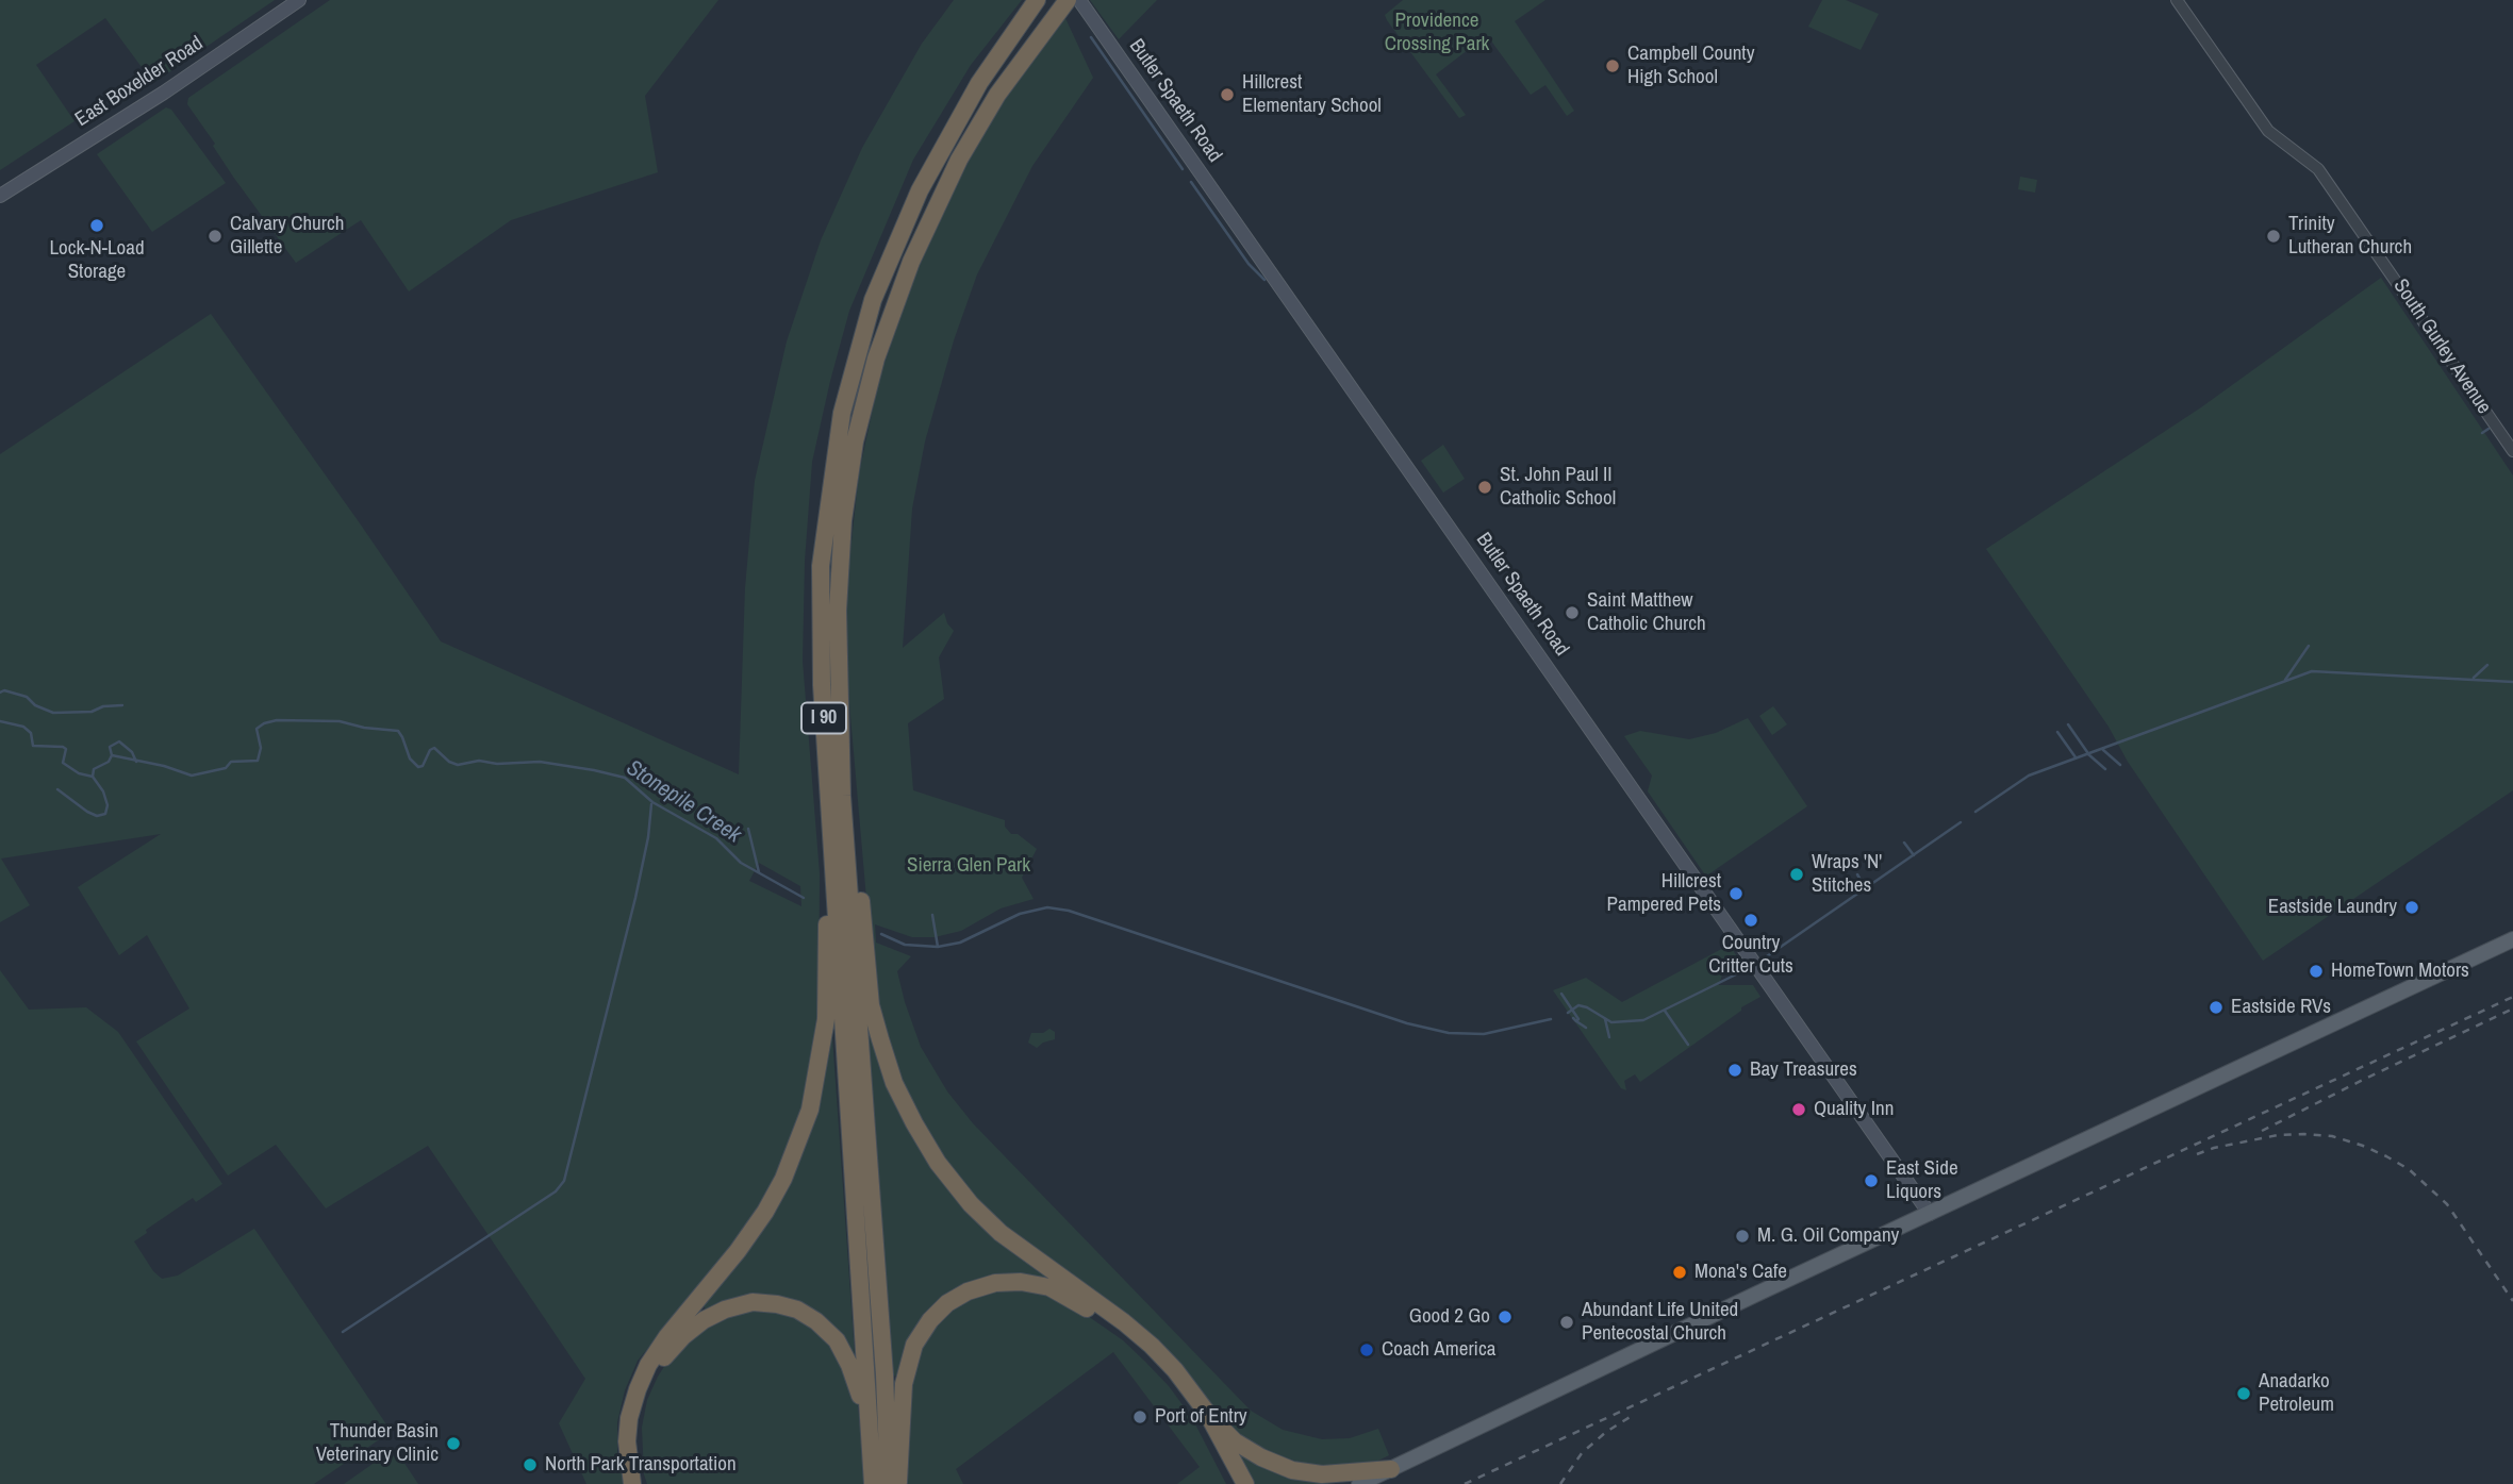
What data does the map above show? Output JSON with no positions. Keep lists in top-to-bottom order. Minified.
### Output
{"streets":{"highway":["I 90"],"main road":["East Boxelder Road","Butler Spaeth Road"],"street":["South Gurley Avenue"]},"water":["Stonepile Creek"],"parks":["Providence Crossing Park","Sierra Glen Park"],"places":["Campbell County High School","Hillcrest Elementary School","Lock-N-Load Storage","Calvary Church Gillette","Trinity Lutheran Church","St. John Paul II Catholic School","Saint Matthew Catholic Church","Wraps 'N' Stitches","Hillcrest Pampered Pets","Eastside Laundry","Country Critter Cuts","HomeTown Motors","Eastside RVs","Bay Treasures","Quality Inn","East Side Liquors","M. G. Oil Company","Mona's Cafe","Good 2 Go","Abundant Life United Pentecostal Church","Coach America","Anadarko Petroleum","Port of Entry","Thunder Basin Veterinary Clinic","North Park Transportation"]}
